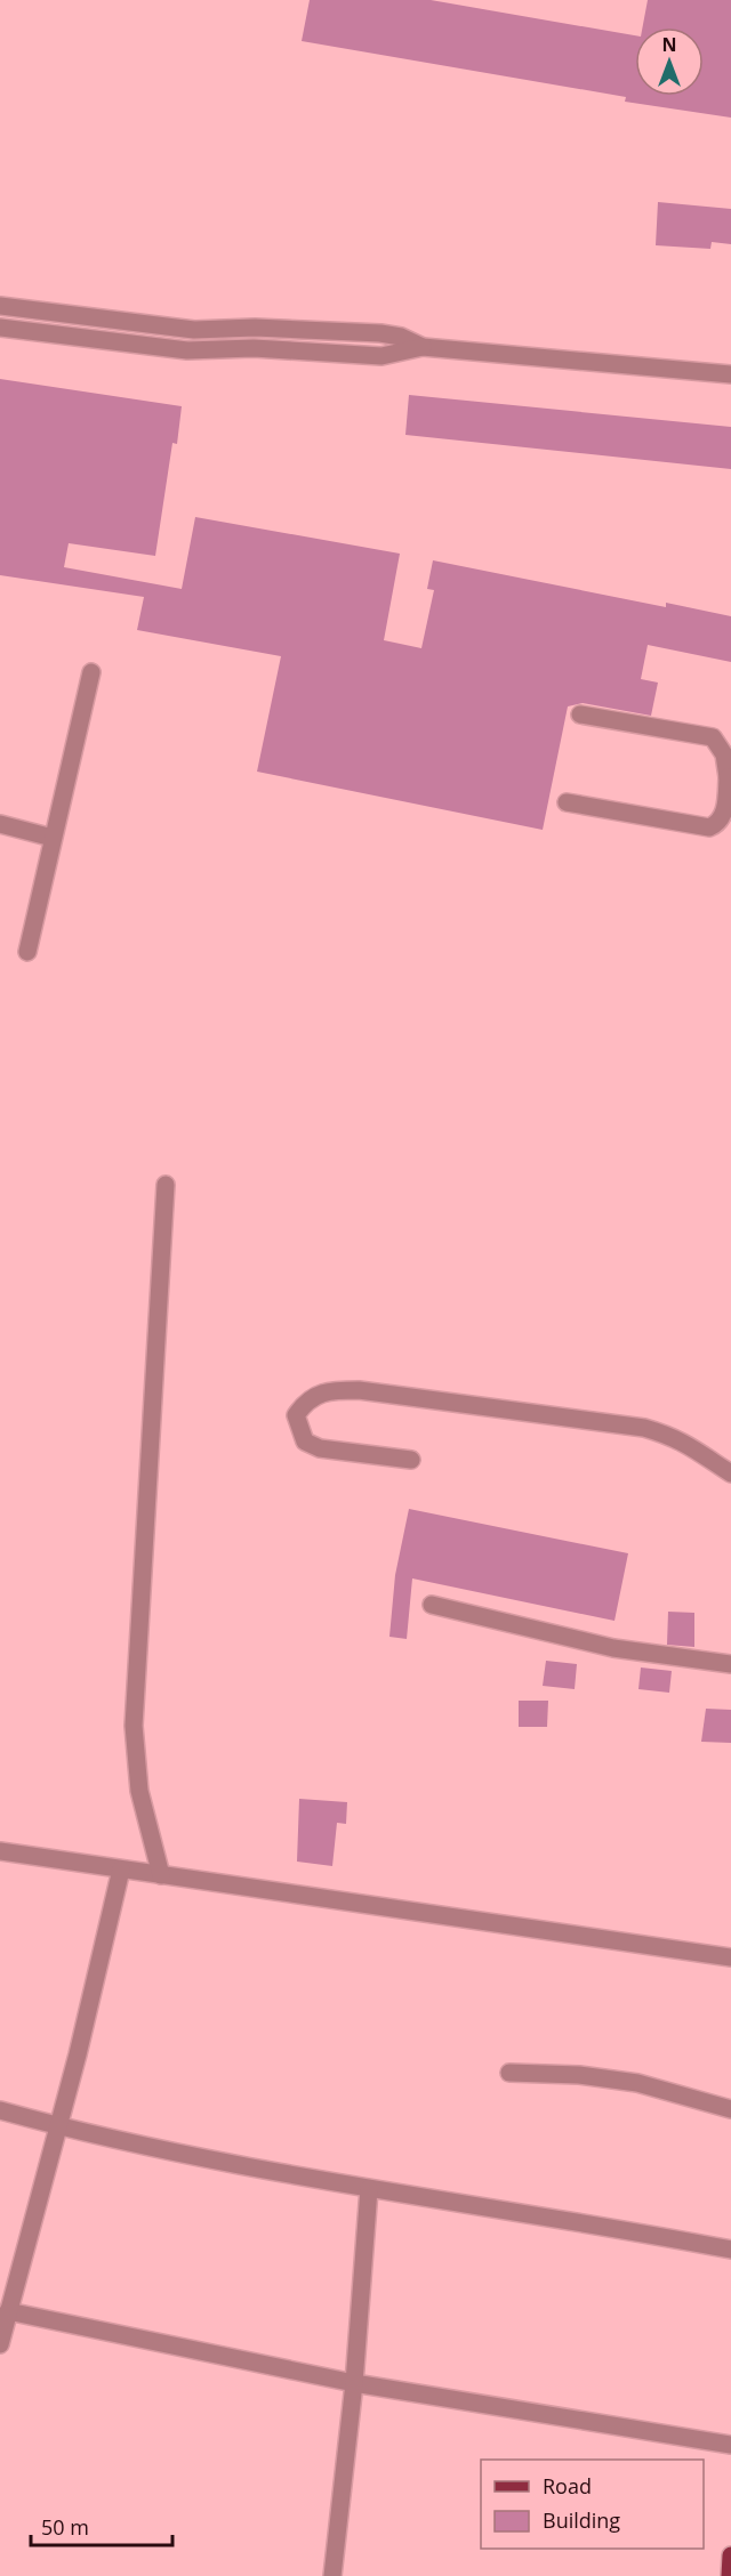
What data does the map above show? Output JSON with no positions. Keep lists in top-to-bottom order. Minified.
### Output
{"legend":["Road","Building"],"scale_bar":"50 m","north":"top"}
